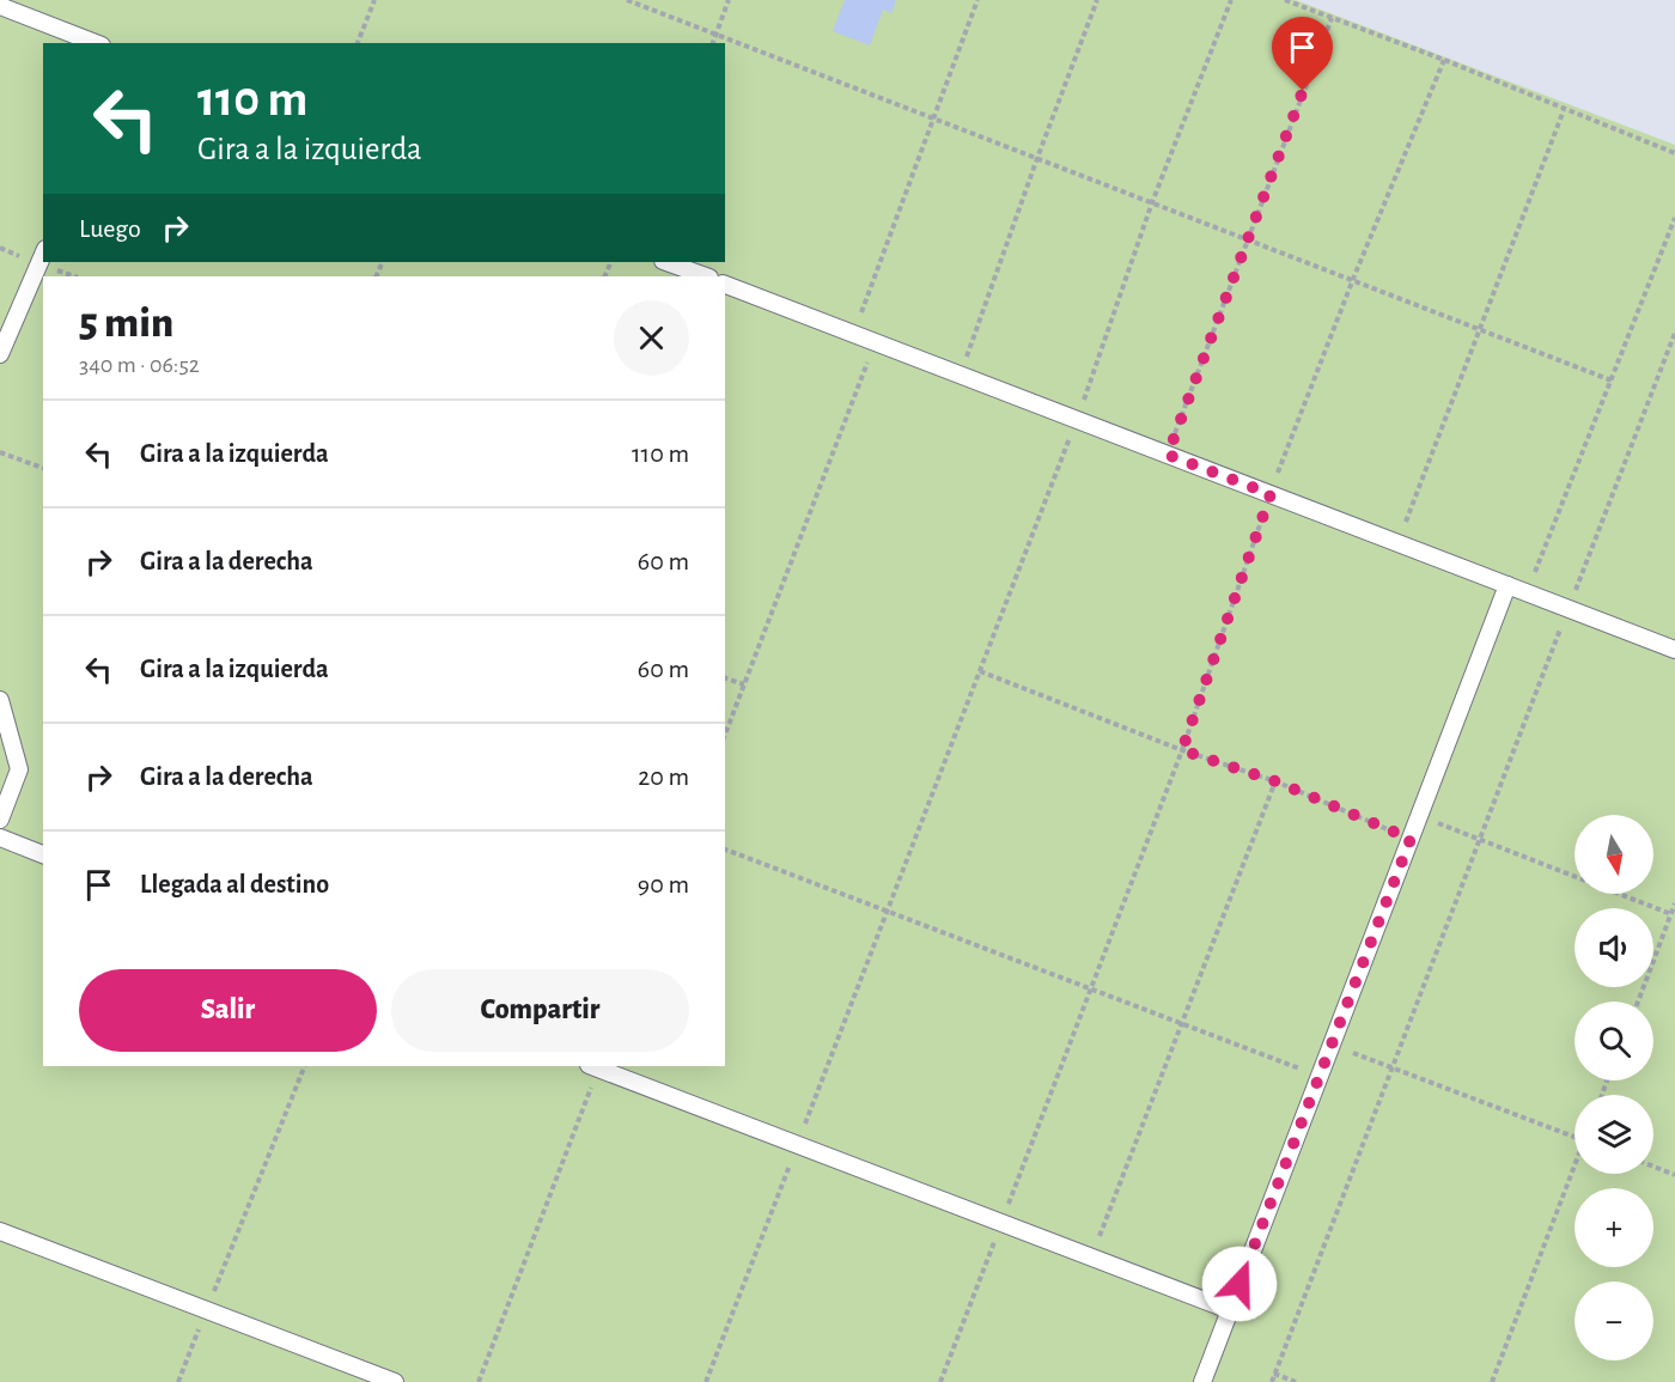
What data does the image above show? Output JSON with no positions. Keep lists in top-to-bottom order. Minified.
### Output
{"north":"bottom","page":{"turn":["110 m","Gira a la izquierda"],"then":"Luego","heading":["5 min","340 m · 06:52"],"list":[{"name":"Gira a la izquierda","value":"110 m"},{"name":"Gira a la derecha","value":"60 m"},{"name":"Gira a la izquierda","value":"60 m"},{"name":"Gira a la derecha","value":"20 m"},{"name":"Llegada al destino","value":"90 m"}],"map_buttons":["+","−"],"buttons":["Salir","Compartir"]}}
